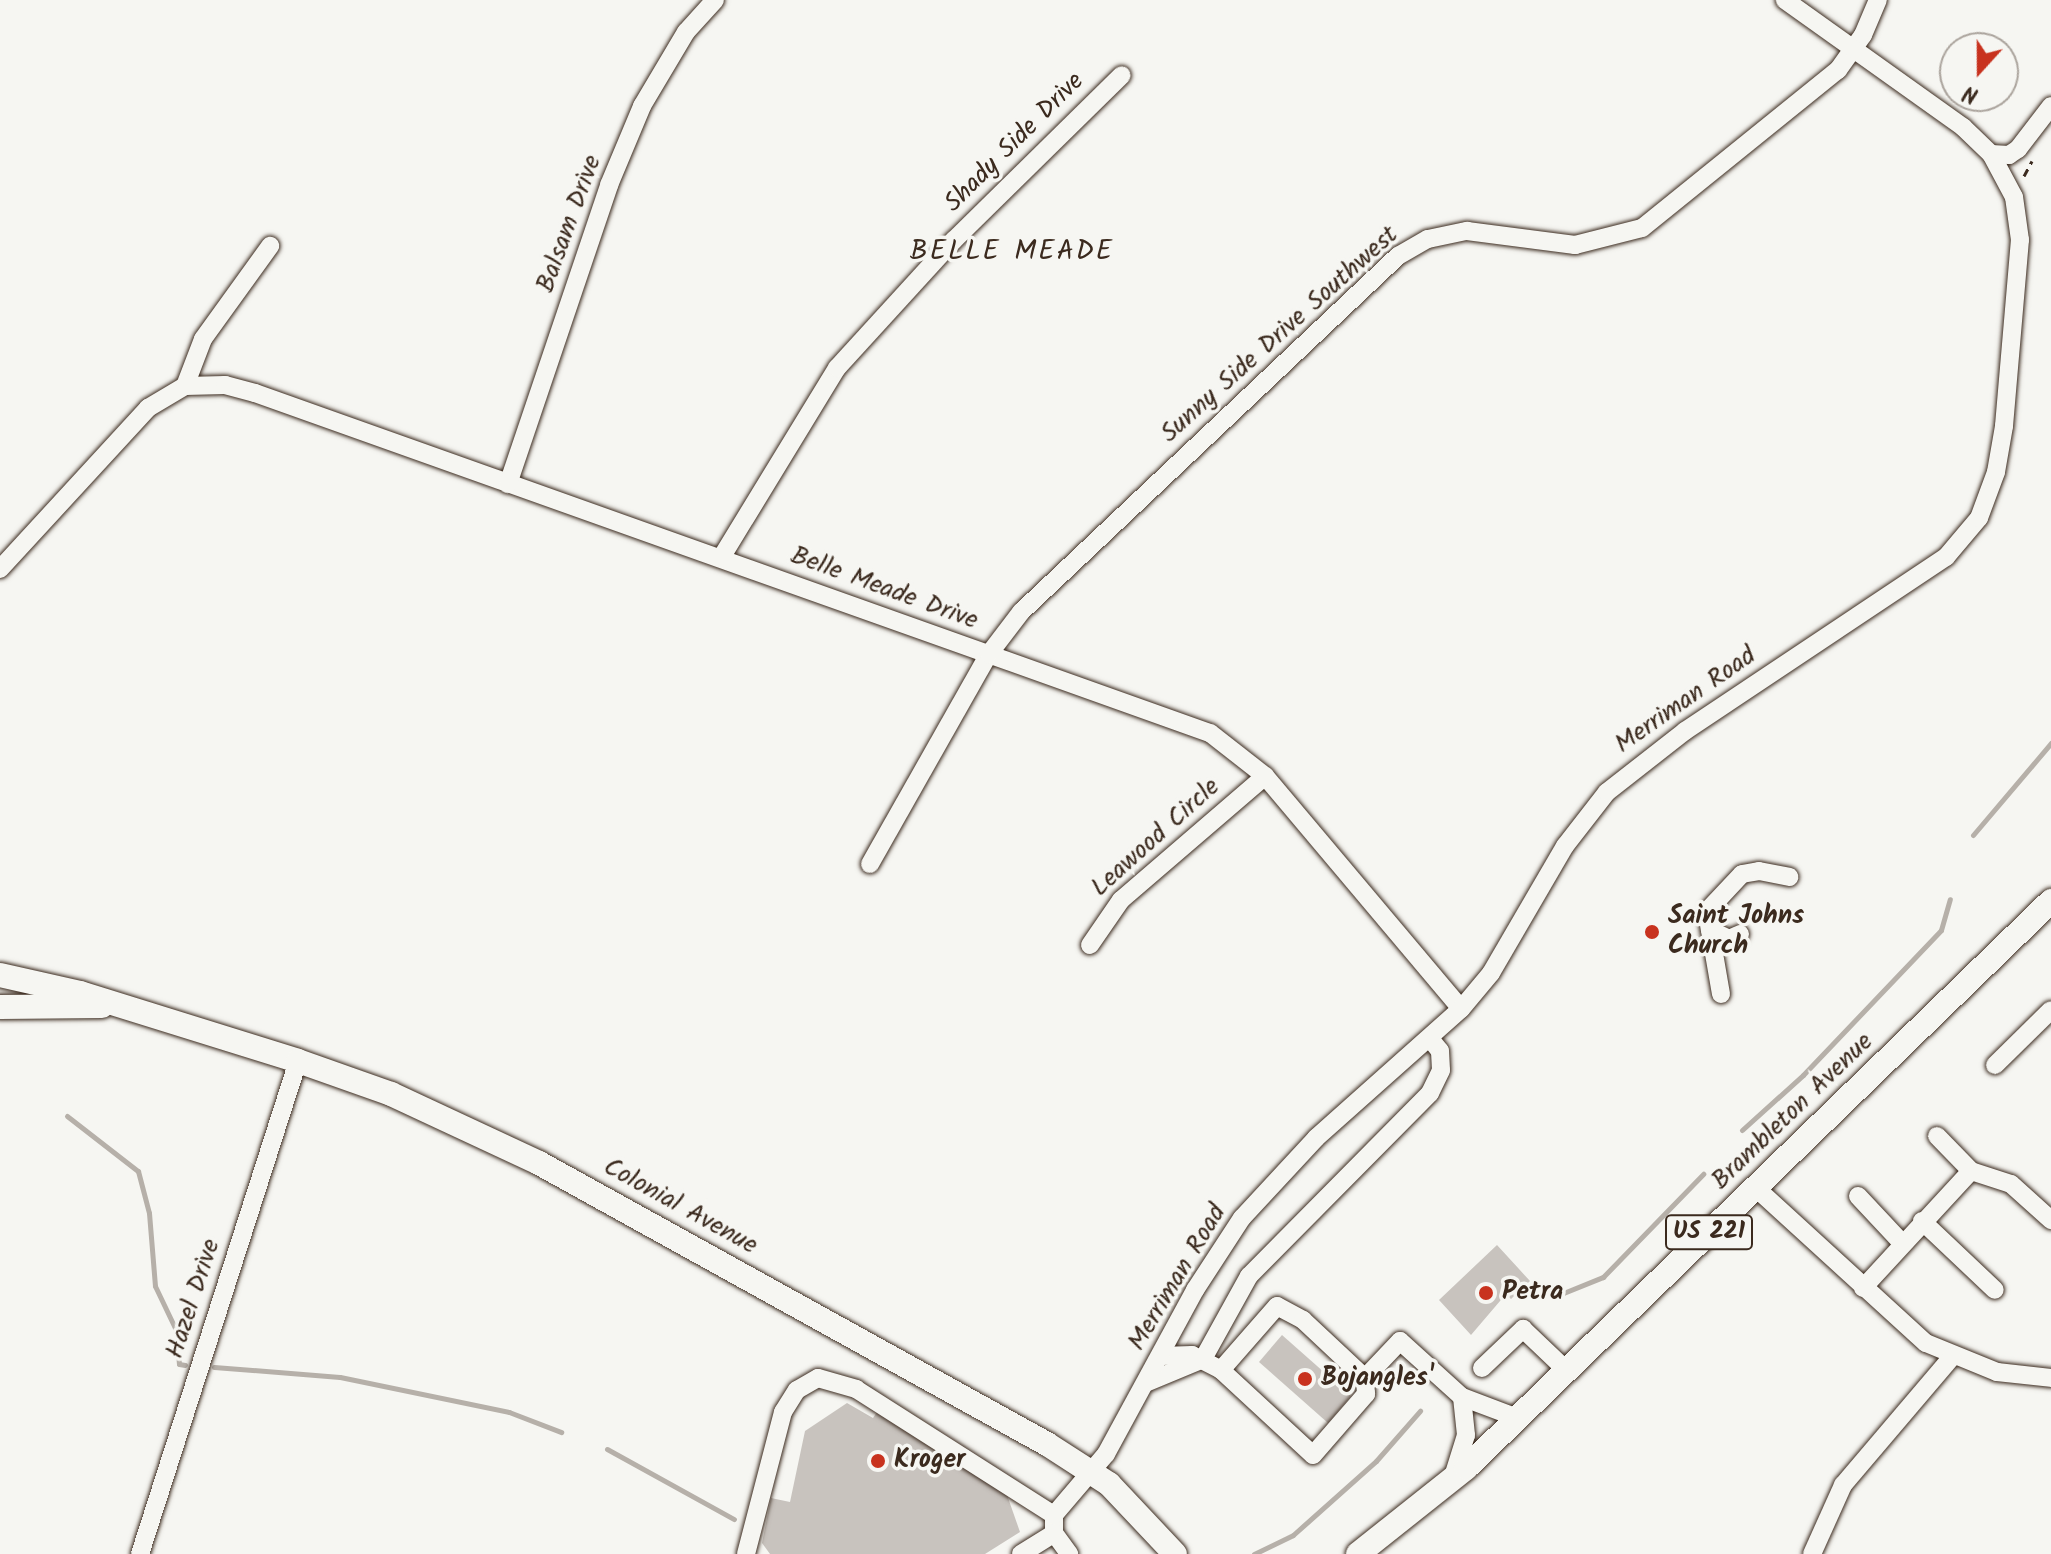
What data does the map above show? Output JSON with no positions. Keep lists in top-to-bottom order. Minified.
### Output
{"streets":{"main road":["Brambleton Avenue","Colonial Avenue","US 221"],"street":["Shady Side Drive","Balsam Drive","Sunny Side Drive Southwest","Belle Meade Drive","Merriman Road","Leawood Circle","Hazel Drive"]},"crossings":[["Shady Side Drive","Belle Meade Drive"],["Balsam Drive","Belle Meade Drive"],["Sunny Side Drive Southwest","Belle Meade Drive"],["Sunny Side Drive Southwest","Merriman Road"],["Belle Meade Drive","Merriman Road"],["Belle Meade Drive","Leawood Circle"],["Merriman Road","Colonial Avenue"],["Colonial Avenue","Hazel Drive"]],"districts":["BELLE MEADE"],"places":["Saint Johns Church","Petra","Bojangles'","Kroger"],"north":"bottom"}
